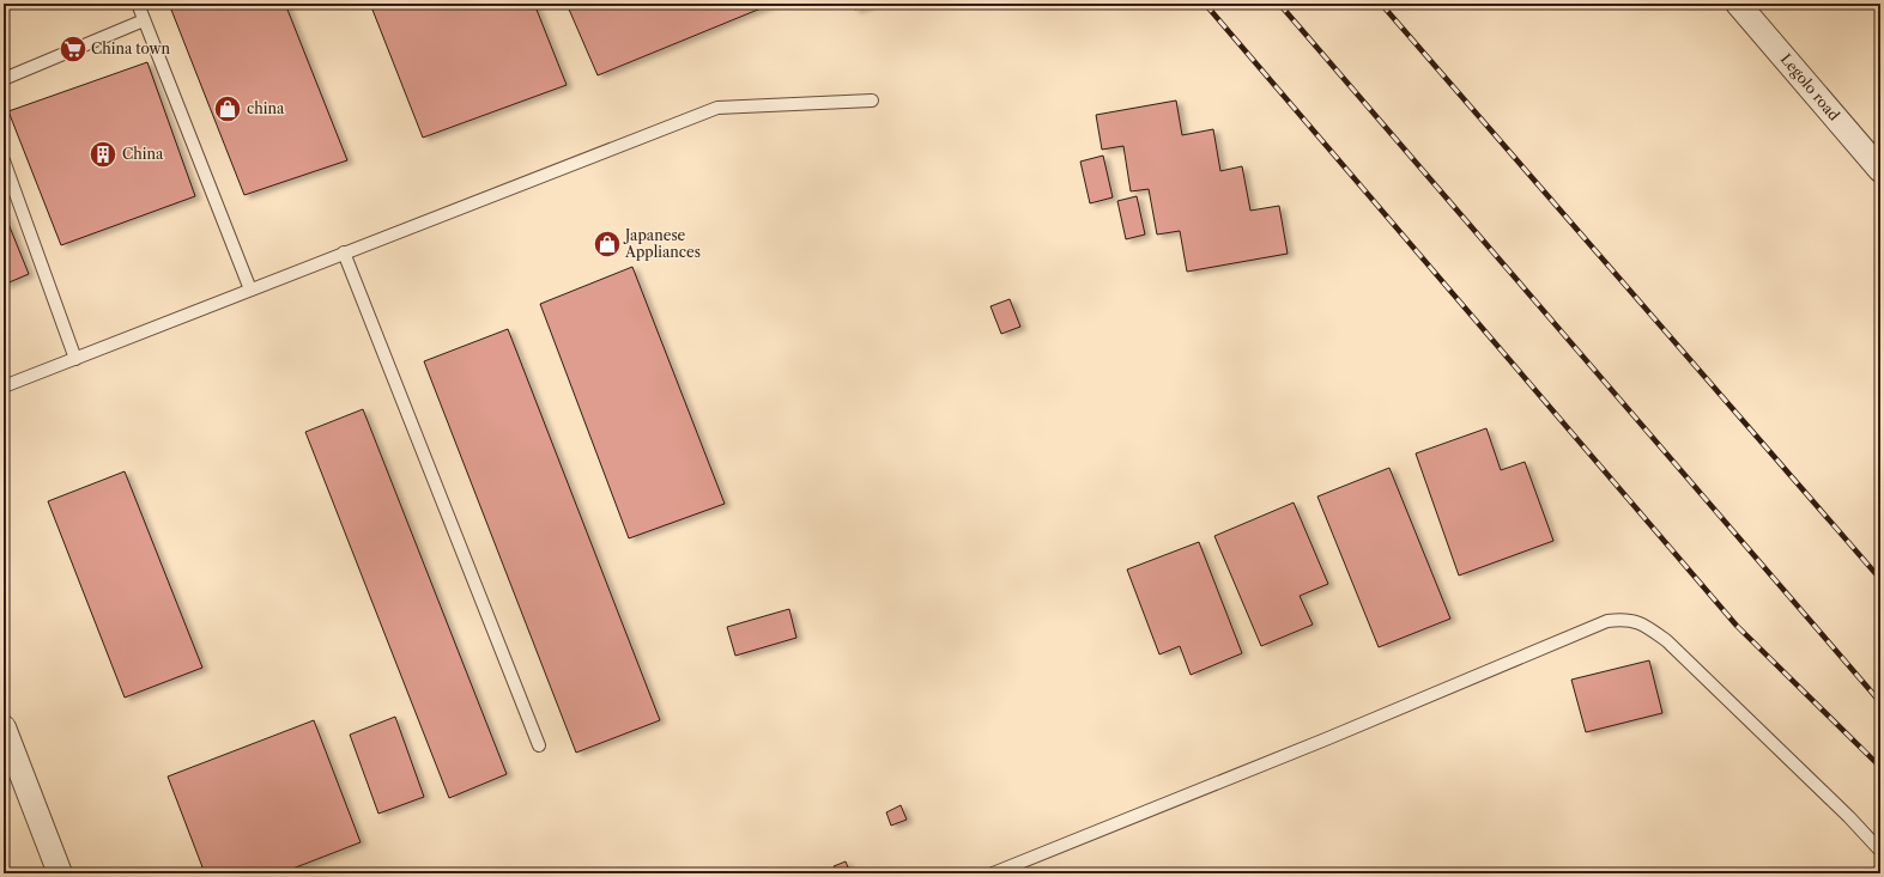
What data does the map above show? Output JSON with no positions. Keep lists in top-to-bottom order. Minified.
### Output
{"streets":{"street":["Legolo road"]},"places":{"supermarket":["China town"],"shop":["china","Japanese Appliances"],"building":["China"]}}
